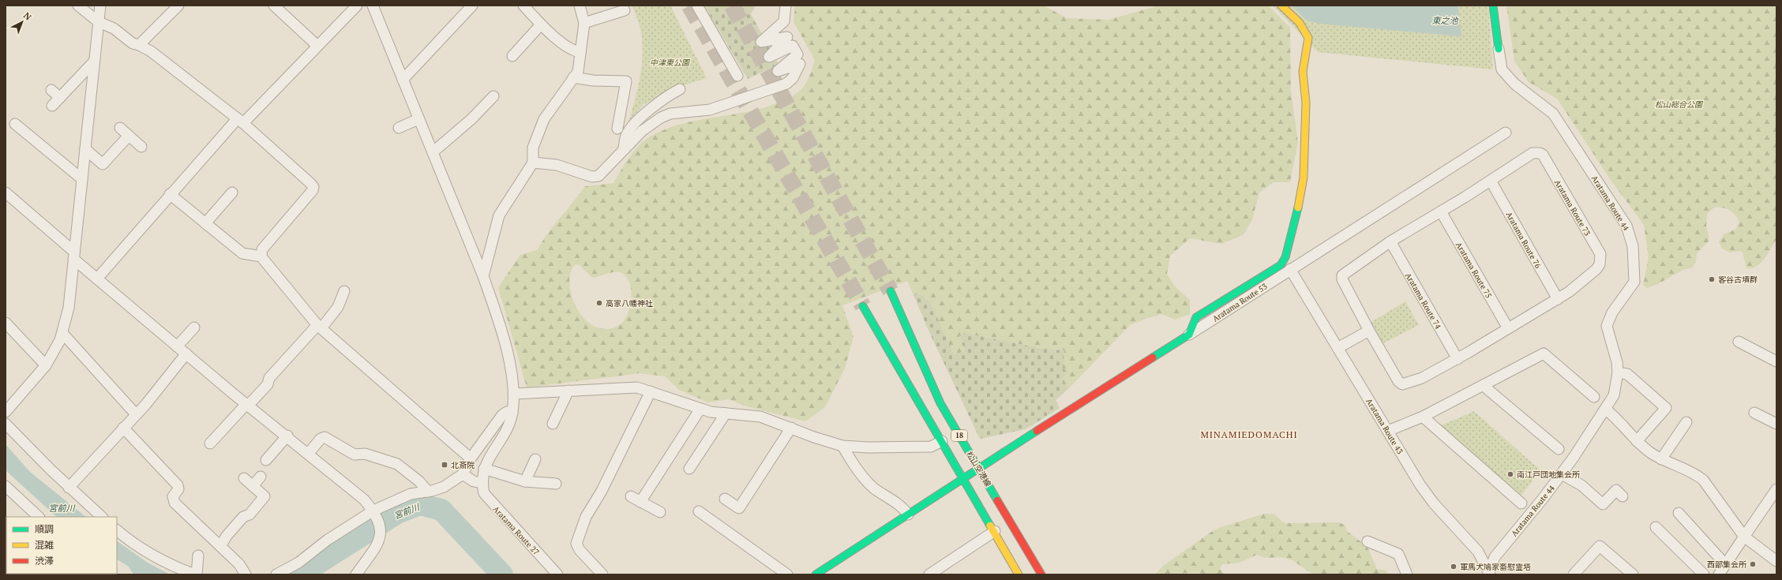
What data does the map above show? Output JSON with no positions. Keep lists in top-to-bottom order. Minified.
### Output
{"streets":{"street":["Aratama Route 44","Aratama Route 73","Aratama Route 76","Aratama Route 75","Aratama Route 74","Aratama Route 53","Aratama Route 43","18","松山空港線","Aratama Route 27"]},"crossings":[["Aratama Route 44","Aratama Route 43"],["Aratama Route 73","Aratama Route 76"],["Aratama Route 73","Aratama Route 75"],["Aratama Route 73","Aratama Route 74"],["Aratama Route 53","Aratama Route 43"]],"districts":["MINAMIEDOMACHI"],"water":["東之池","宮前川"],"parks":["中津東公園","松山総合公園"],"places":{"other":["客谷古墳群","高家八幡神社","南江戸団地集会所","西部集会所","軍馬犬鳩家畜慰霊塔"],"transit":["北斎院"]},"legend":["順調","混雑","渋滞"],"north":"top right"}
